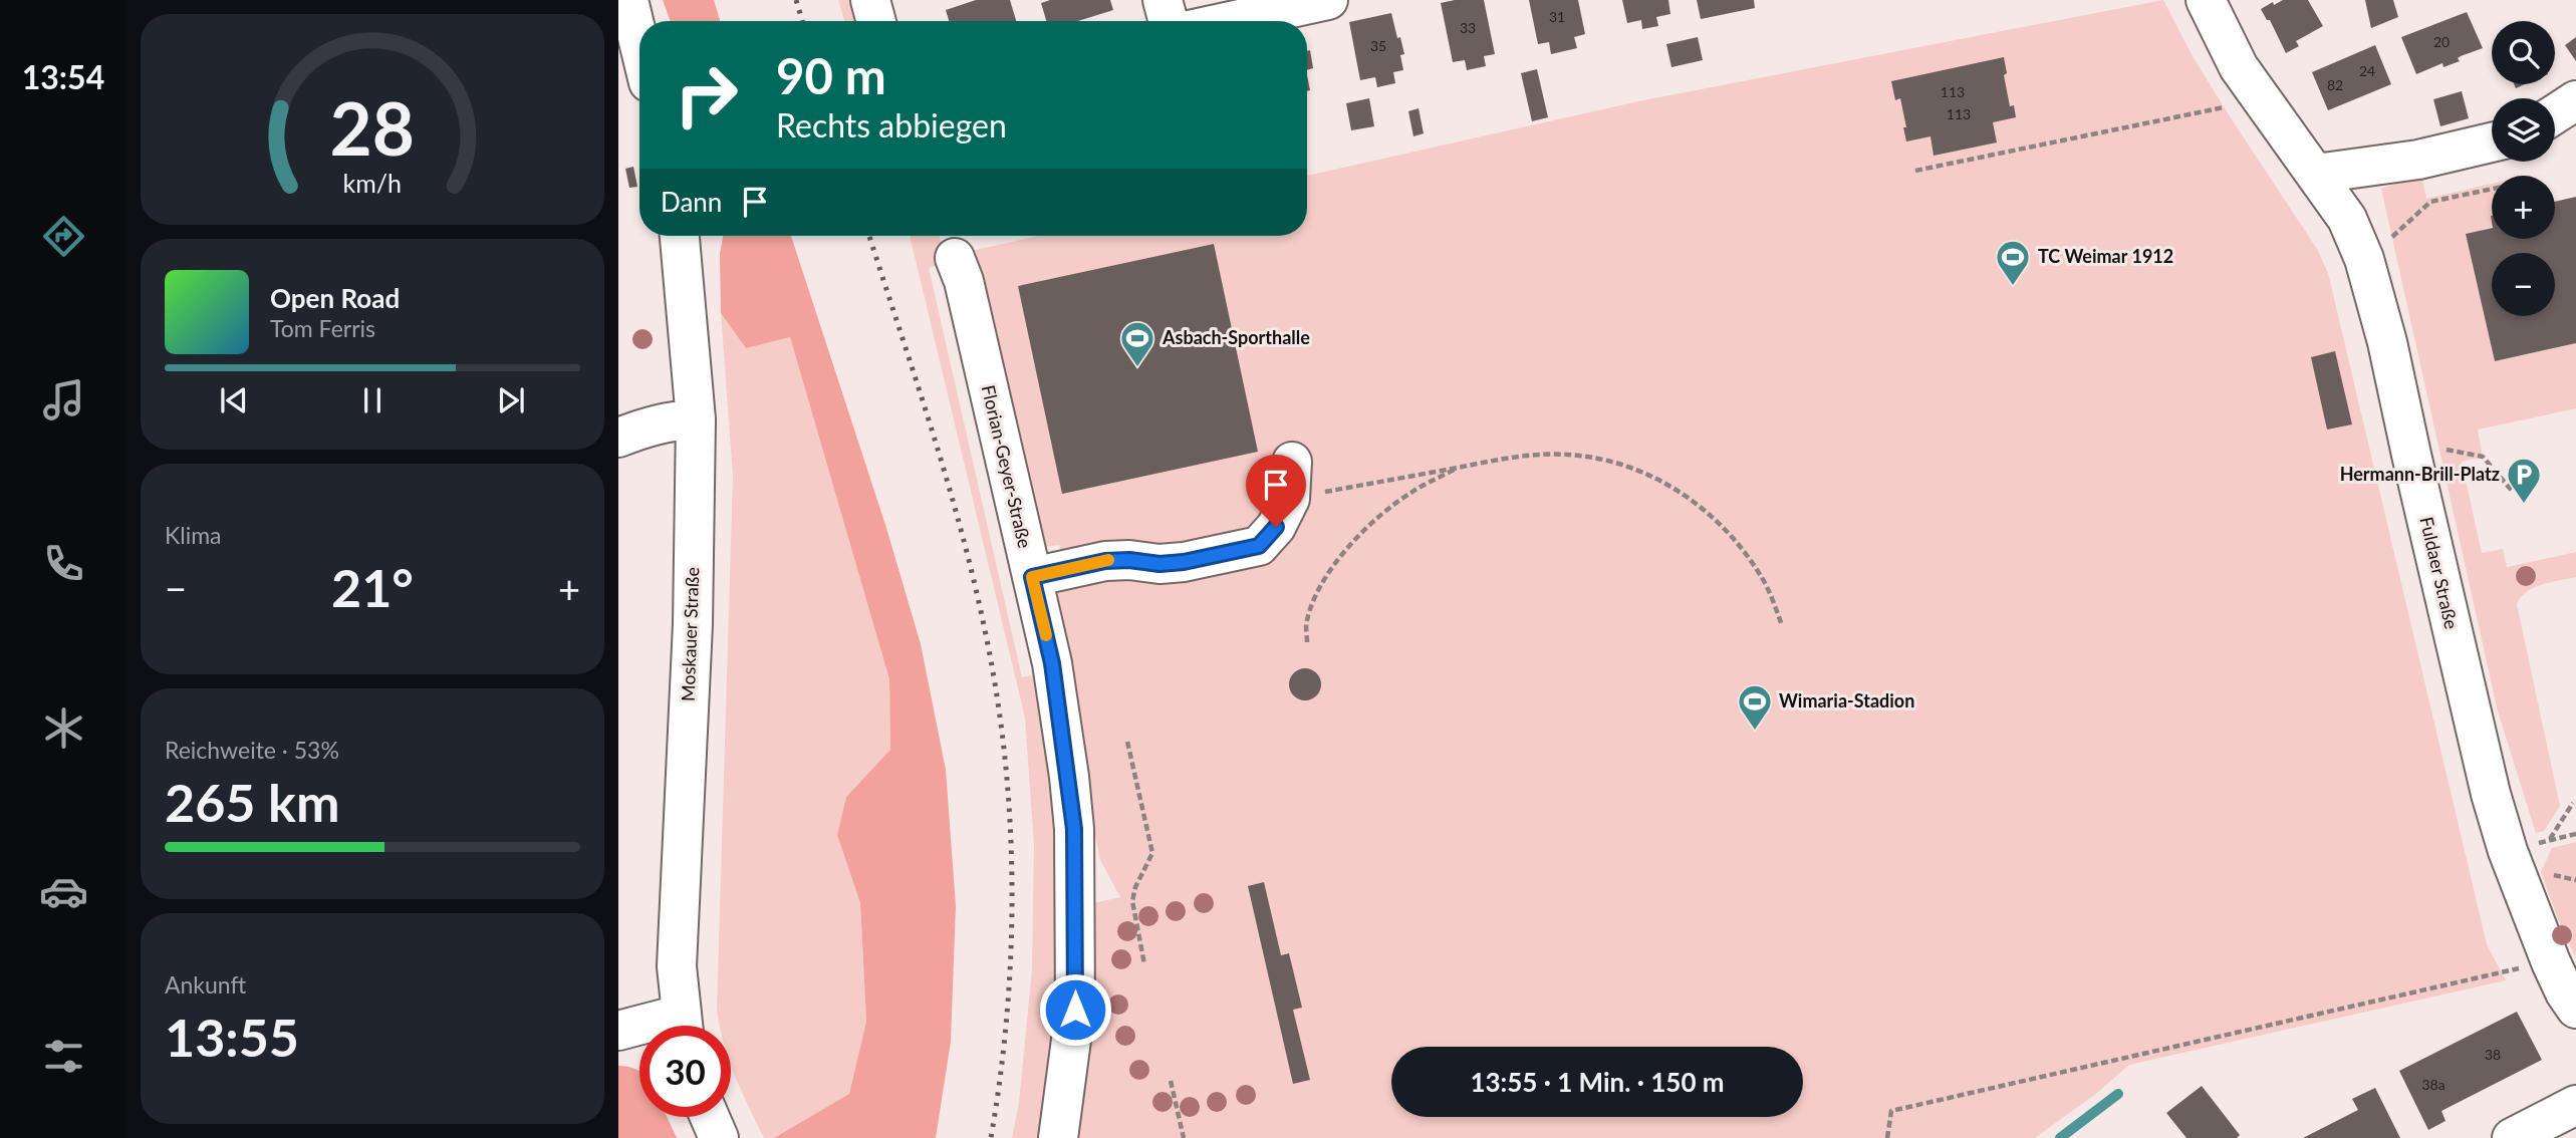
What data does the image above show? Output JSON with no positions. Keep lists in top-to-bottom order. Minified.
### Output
{"streets":{"street":["Florian-Geyer-Straße","Fuldaer Straße","Moskauer Straße"]},"places":{"sports":["TC Weimar 1912","Asbach-Sporthalle","Wimaria-Stadion"],"parking":["Hermann-Brill-Platz"]},"house_numbers":["31","33","20","35","24","82","113","113","38","38a"],"page":{"tabs":"13:54","map_buttons":["+","−"],"turn":["90 m","Rechts abbiegen"],"then":"Dann","song":["Open Road","Tom Ferris"],"tile":["Klima",["Reichweite · 53%","265 km"],["Ankunft","13:55"]],"heat":["−","21°","+"],"limit":"30","trip":"13:55 · 1 Min. · 150 m","gauge":["28","km/h"]}}
